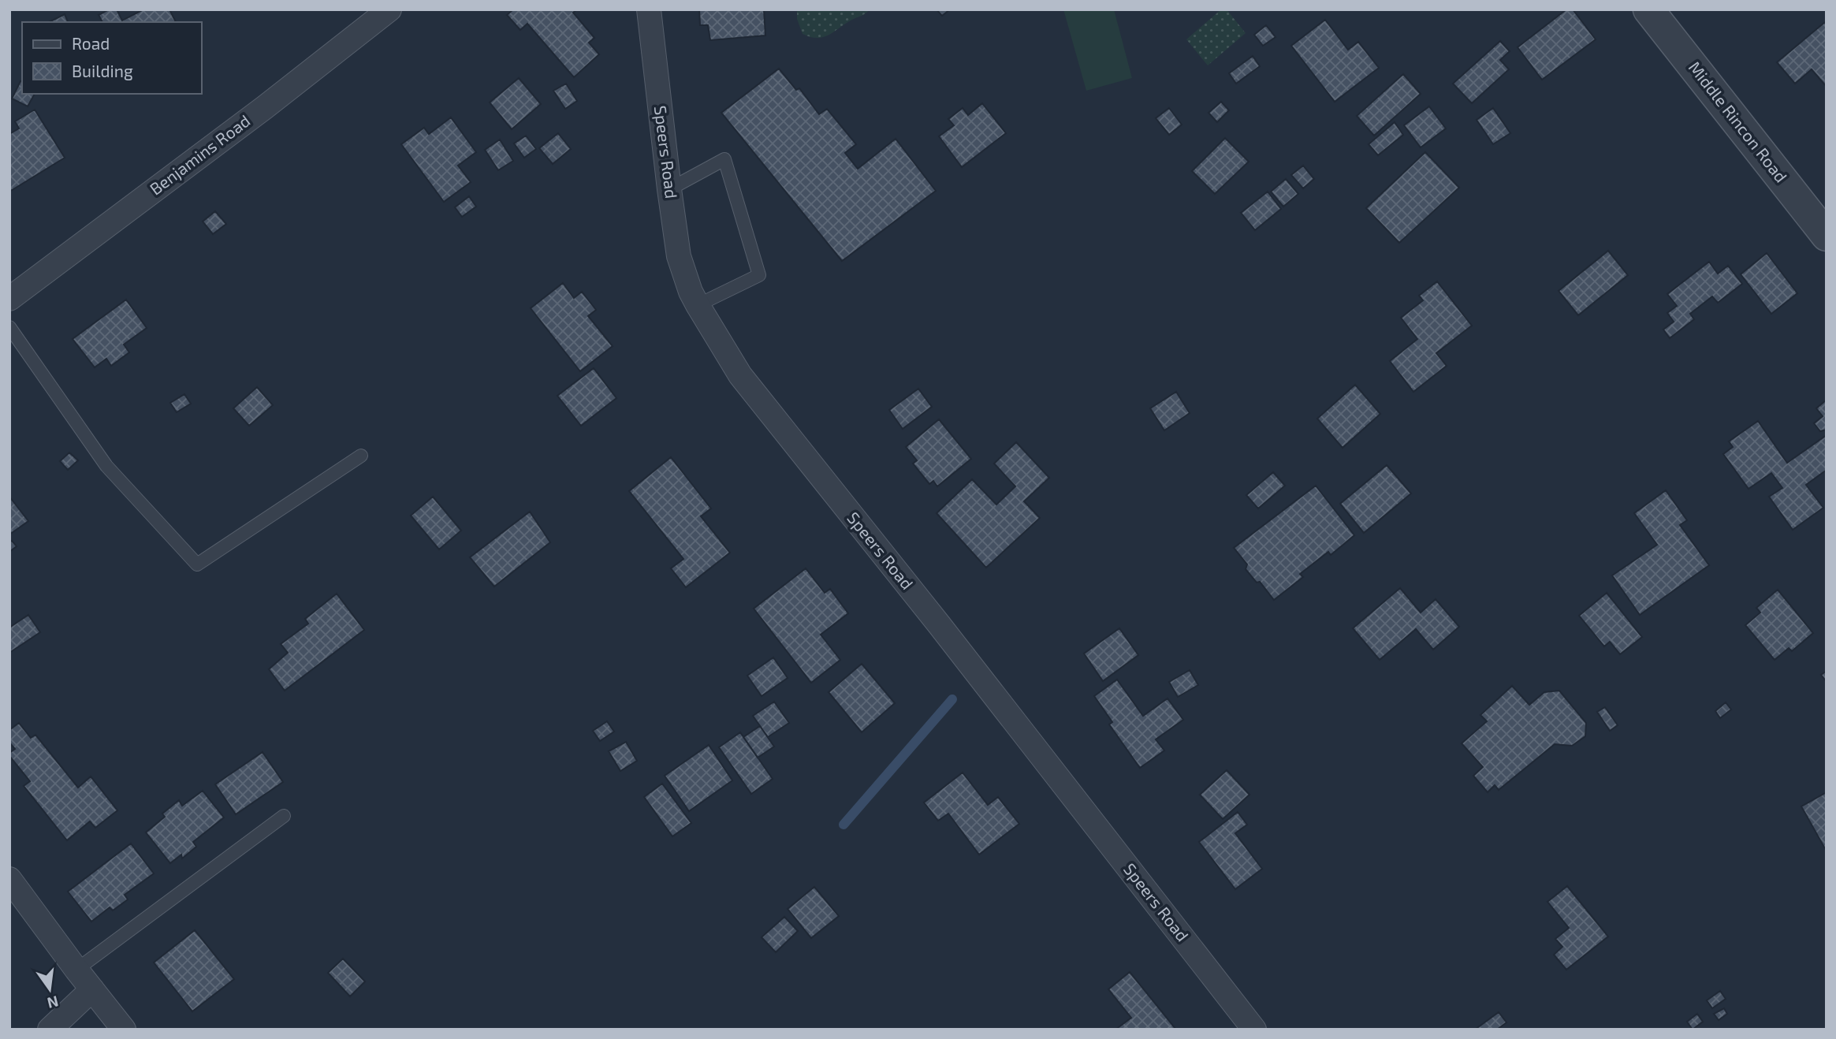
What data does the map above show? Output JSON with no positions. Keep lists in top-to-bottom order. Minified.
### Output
{"streets":{"street":["Middle Rincon Road","Speers Road","Benjamins Road"]},"legend":["Road","Building"],"north":"bottom"}
